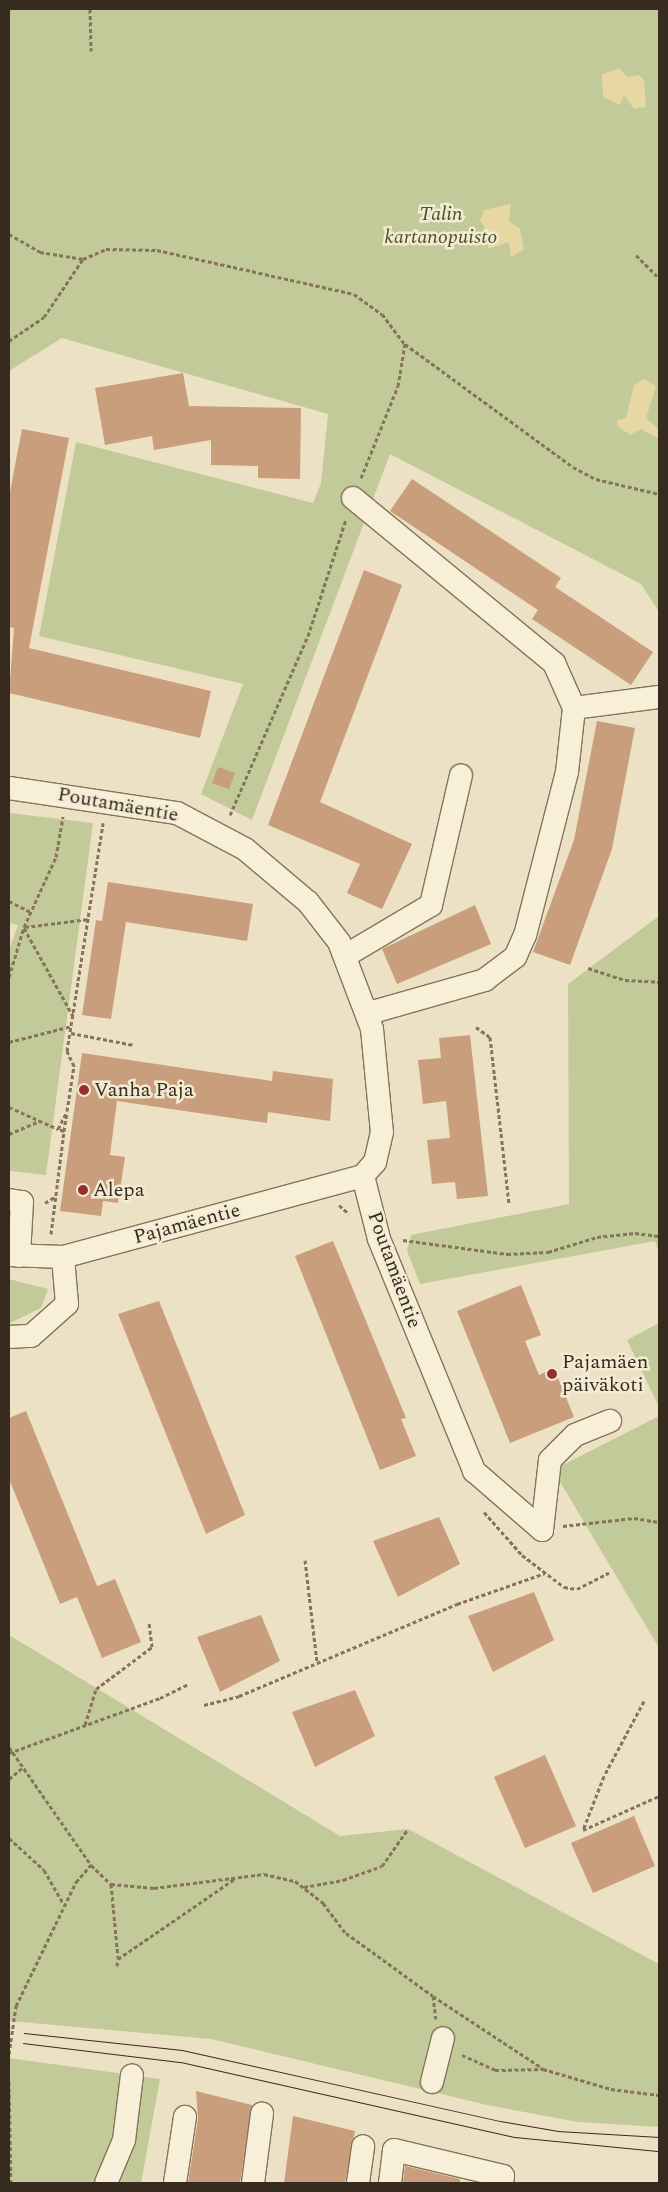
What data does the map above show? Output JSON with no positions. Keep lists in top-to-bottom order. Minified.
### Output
{"streets":{"street":["Poutamäentie","Pajamäentie"]},"crossings":[["Poutamäentie","Pajamäentie"]],"parks":["Talin kartanopuisto"],"places":["Vanha Paja","Alepa","Pajamäen päiväkoti"]}
